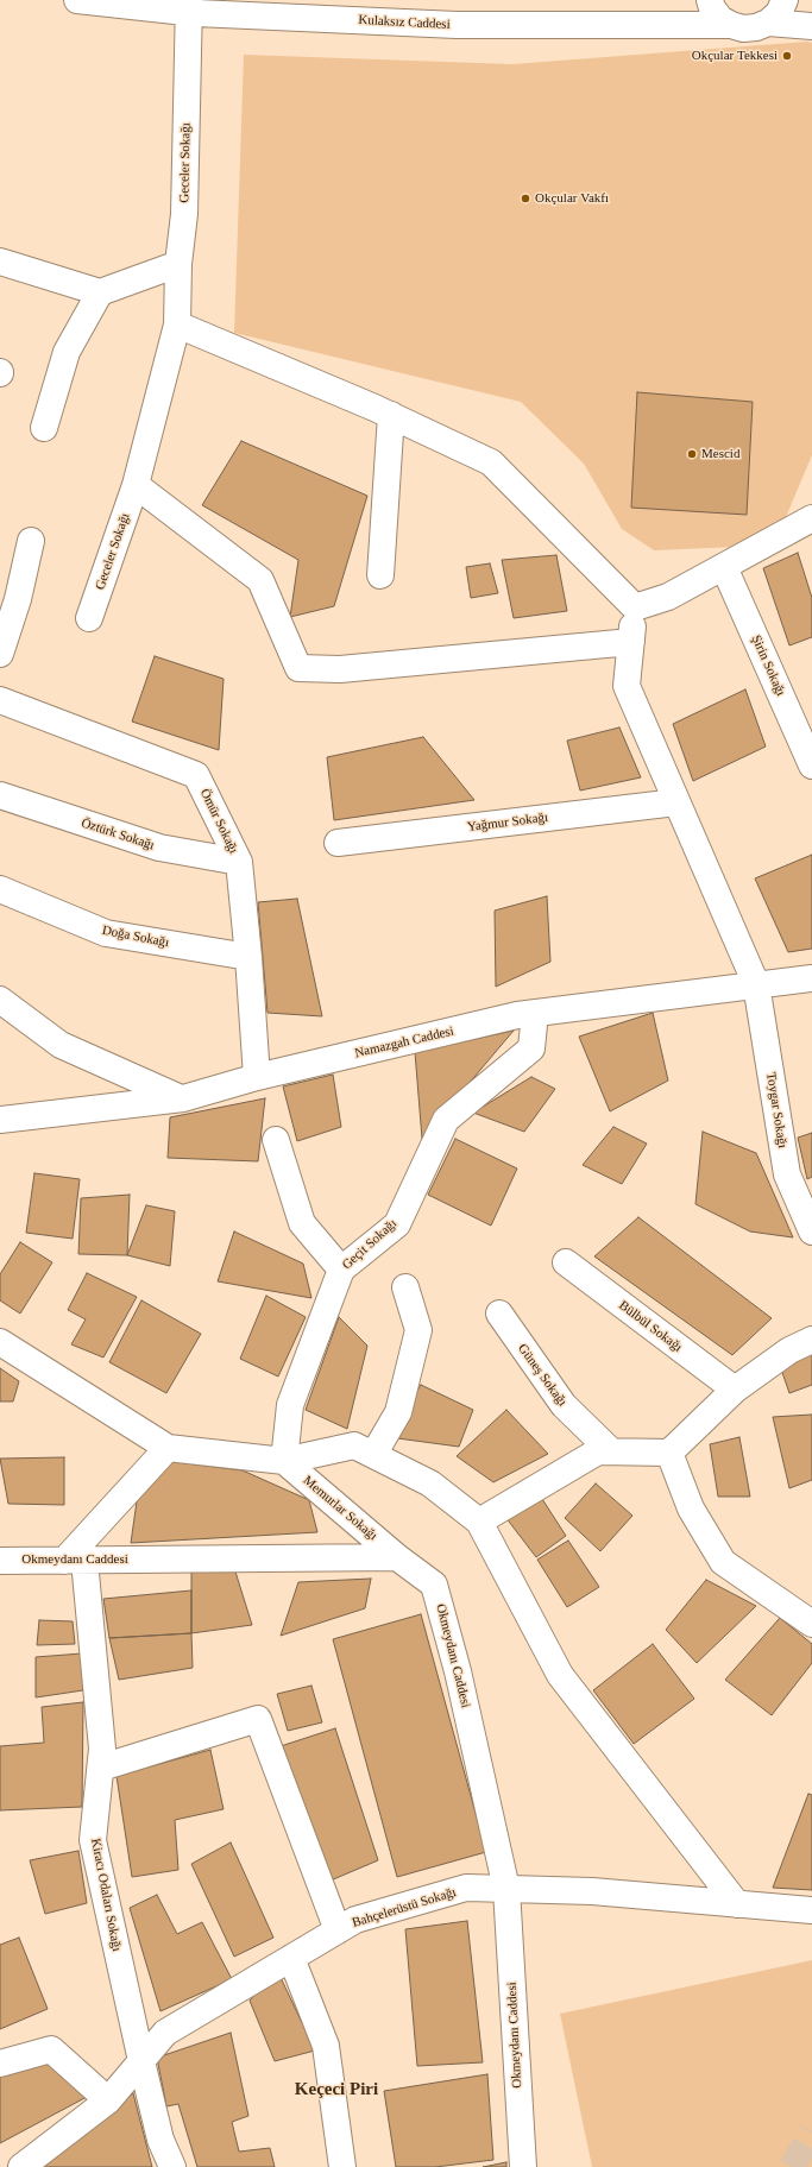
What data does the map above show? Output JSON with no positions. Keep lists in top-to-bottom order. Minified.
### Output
{"streets":{"street":["Kulaksız Caddesi","Geceler Sokağı","Şirin Sokağı","Ömür Sokağı","Yağmur Sokağı","Öztürk Sokağı","Doğa Sokağı","Namazgah Caddesi","Toygar Sokağı","Geçit Sokağı","Bülbül Sokağı","Güneş Sokağı","Memurlar Sokağı","Okmeydanı Caddesi","Kiracı Odaları Sokağı","Bahçelerüstü Sokağı"]},"crossings":[["Kulaksız Caddesi","Geceler Sokağı"],["Ömür Sokağı","Öztürk Sokağı"],["Ömür Sokağı","Doğa Sokağı"],["Ömür Sokağı","Namazgah Caddesi"],["Yağmur Sokağı","Toygar Sokağı"],["Namazgah Caddesi","Toygar Sokağı"],["Namazgah Caddesi","Geçit Sokağı"],["Geçit Sokağı","Memurlar Sokağı"],["Memurlar Sokağı","Okmeydanı Caddesi"],["Okmeydanı Caddesi","Kiracı Odaları Sokağı"],["Okmeydanı Caddesi","Bahçelerüstü Sokağı"],["Kiracı Odaları Sokağı","Bahçelerüstü Sokağı"]],"districts":["Keçeci Piri"],"places":["Okçular Tekkesi","Okçular Vakfı","Mescid"]}
